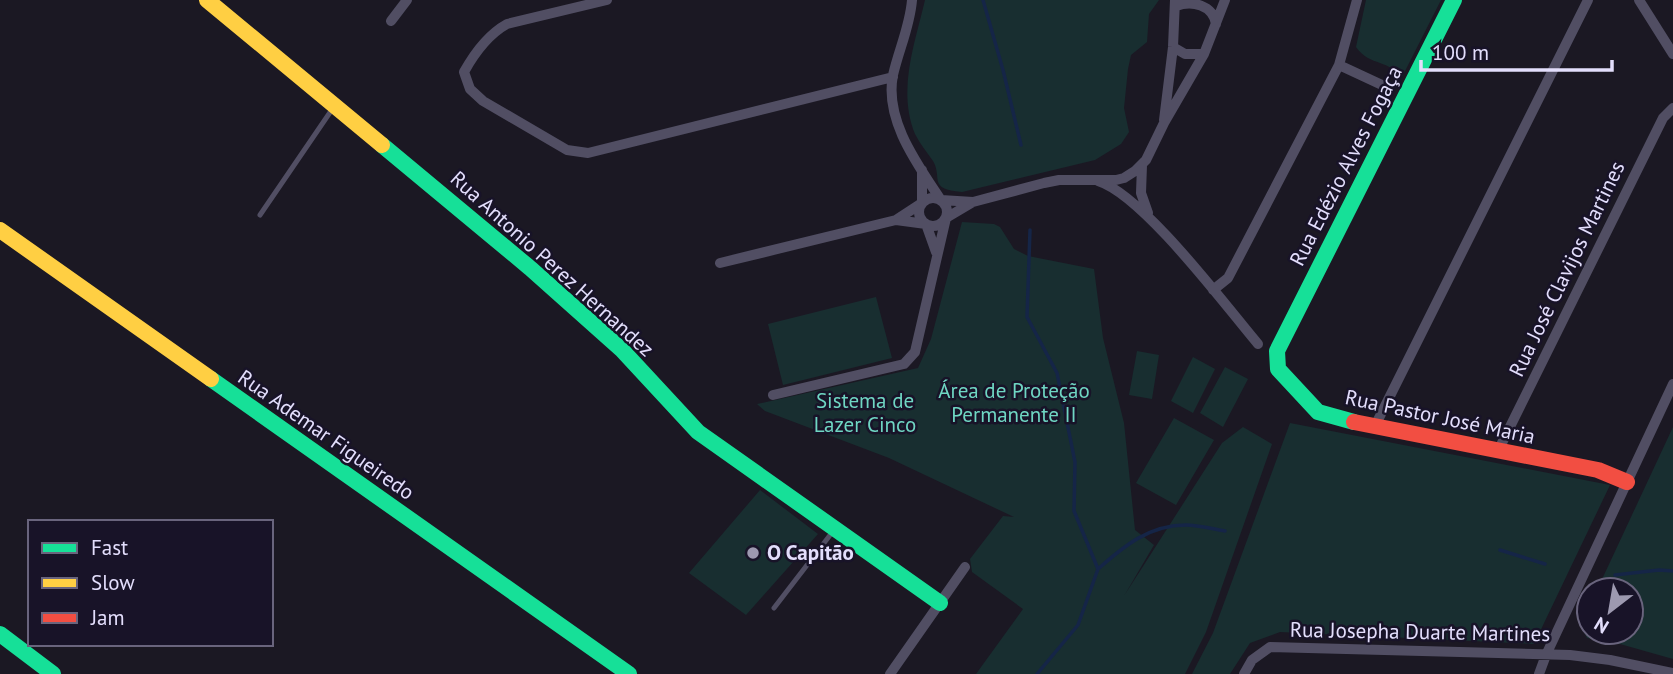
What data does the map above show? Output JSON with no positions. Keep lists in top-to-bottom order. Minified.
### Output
{"streets":{"street":["Rua Edézio Alves Fogaça","Rua Antonio Perez Hernandez","Rua José Clavijos Martines","Rua Pastor José Maria","Rua Ademar Figueiredo","Rua Josepha Duarte Martines"]},"crossings":[["Rua Edézio Alves Fogaça","Rua Pastor José Maria"],["Rua José Clavijos Martines","Rua Pastor José Maria"]],"parks":["Área de Proteção Permanente II","Sistema de Lazer Cinco"],"places":["O Capitão"],"legend":["Fast","Slow","Jam"],"scale_bar":"100 m","north":"bottom left"}
